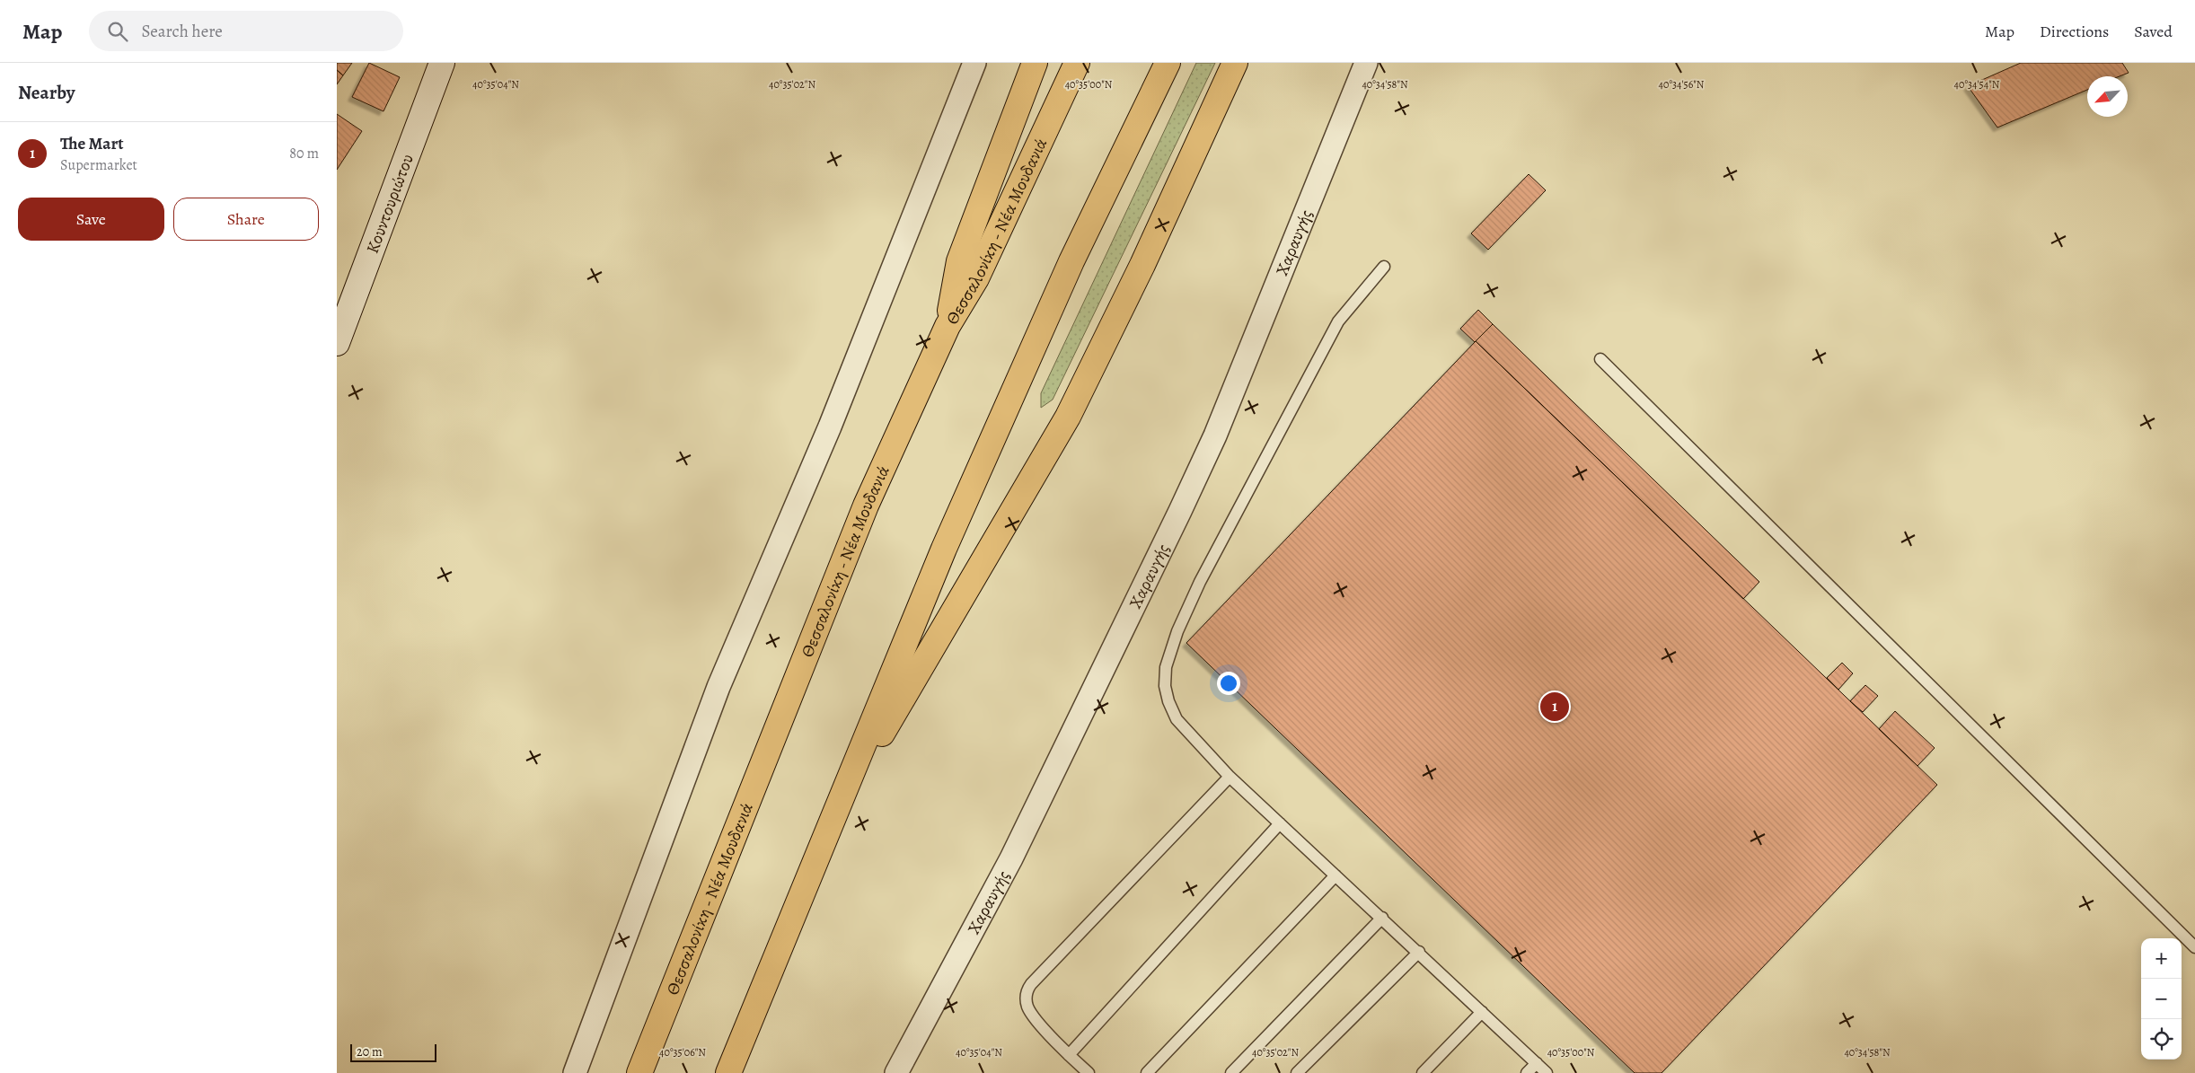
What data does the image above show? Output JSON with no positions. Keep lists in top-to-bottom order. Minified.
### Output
{"streets":{"highway":["Θεσσαλονίκη - Νέα Μουδανιά"],"street":["Κουντουριώτου","Χαραυγής"]},"scale_bar":"20 m","north":"bottom left","page":{"header":"Map","search":"Search here","nav":["Map","Directions","Saved"],"heading":"Nearby","list":[{"mark":"1","name":"The Mart","note":"Supermarket","value":"80 m"}],"buttons":["Save","Share"],"pins":"1","map_buttons":["+","−"],"scale":"20 m"},"coordinates":["40°35'02\"N","40°35'00\"N","40°34'54\"N","40°35'04\"N","40°34'58\"N","40°34'56\"N","40°35'06\"N"]}
